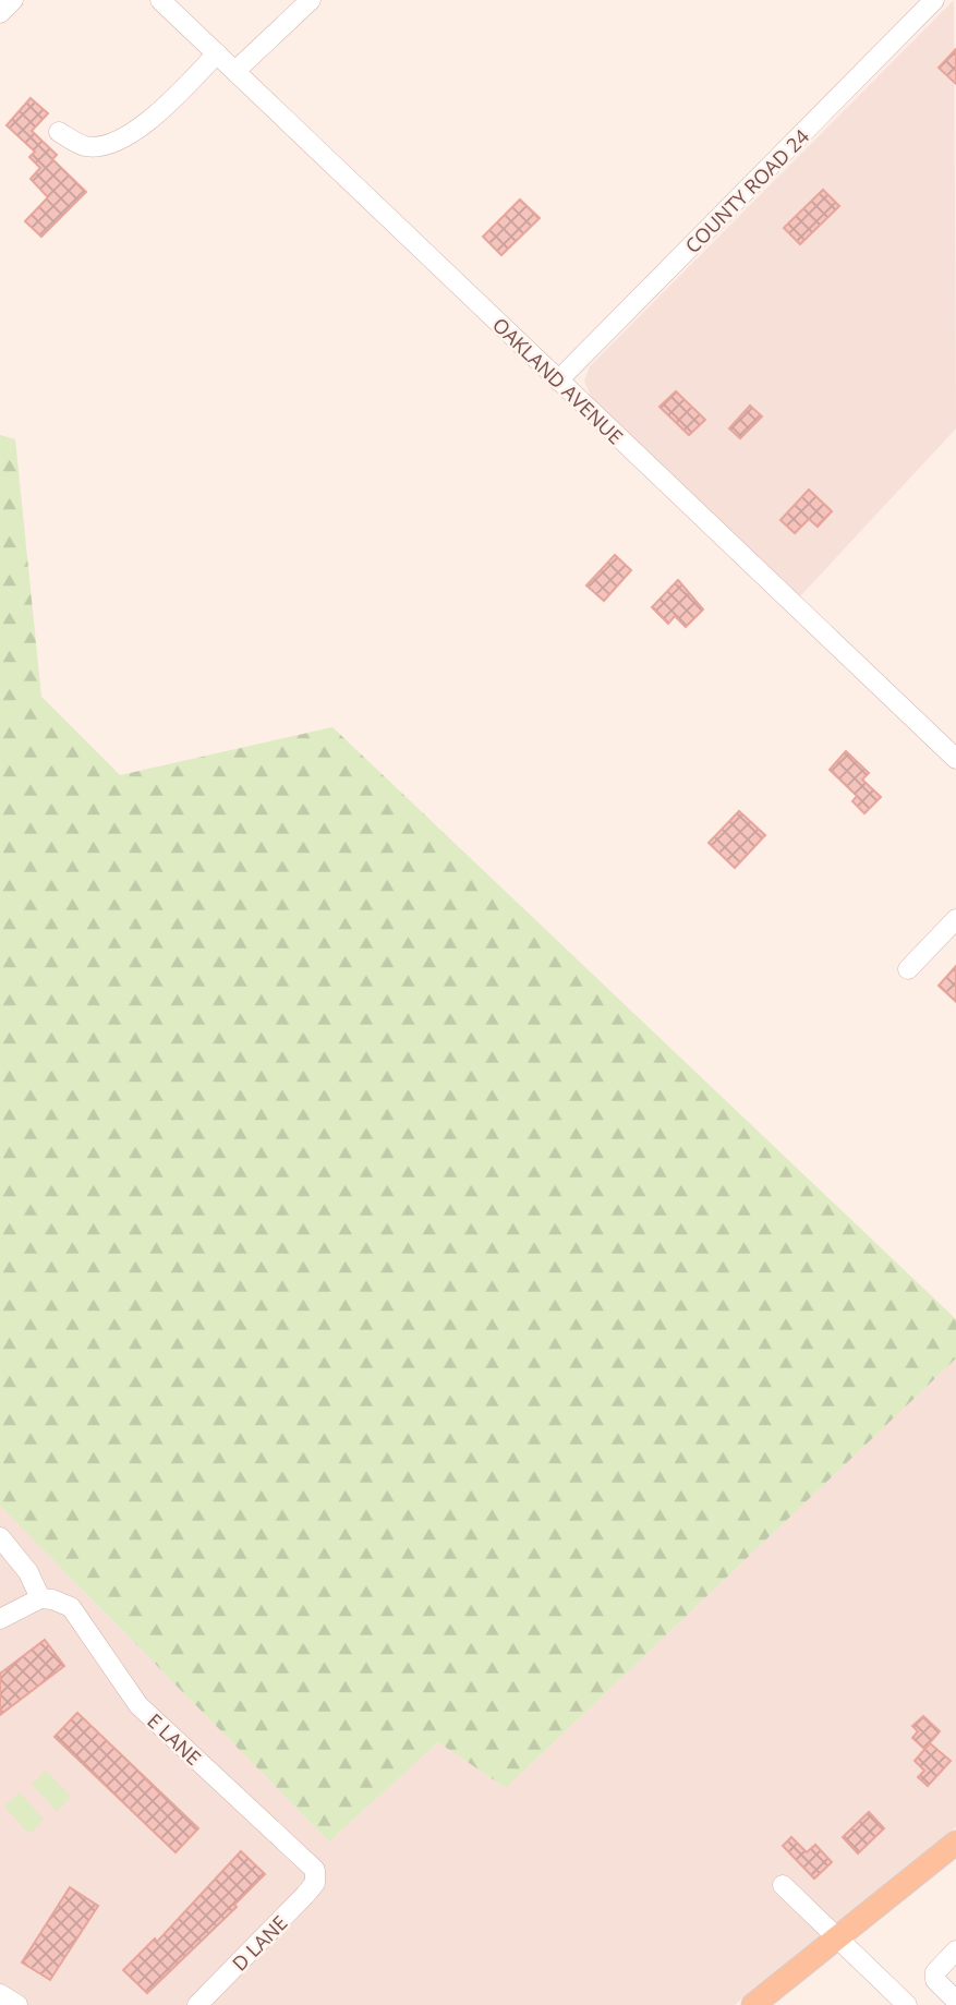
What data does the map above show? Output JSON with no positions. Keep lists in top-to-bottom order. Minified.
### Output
{"streets":{"street":["COUNTY ROAD 24","OAKLAND AVENUE","E LANE","D LANE"]},"crossings":[["COUNTY ROAD 24","OAKLAND AVENUE"],["E LANE","D LANE"]]}
